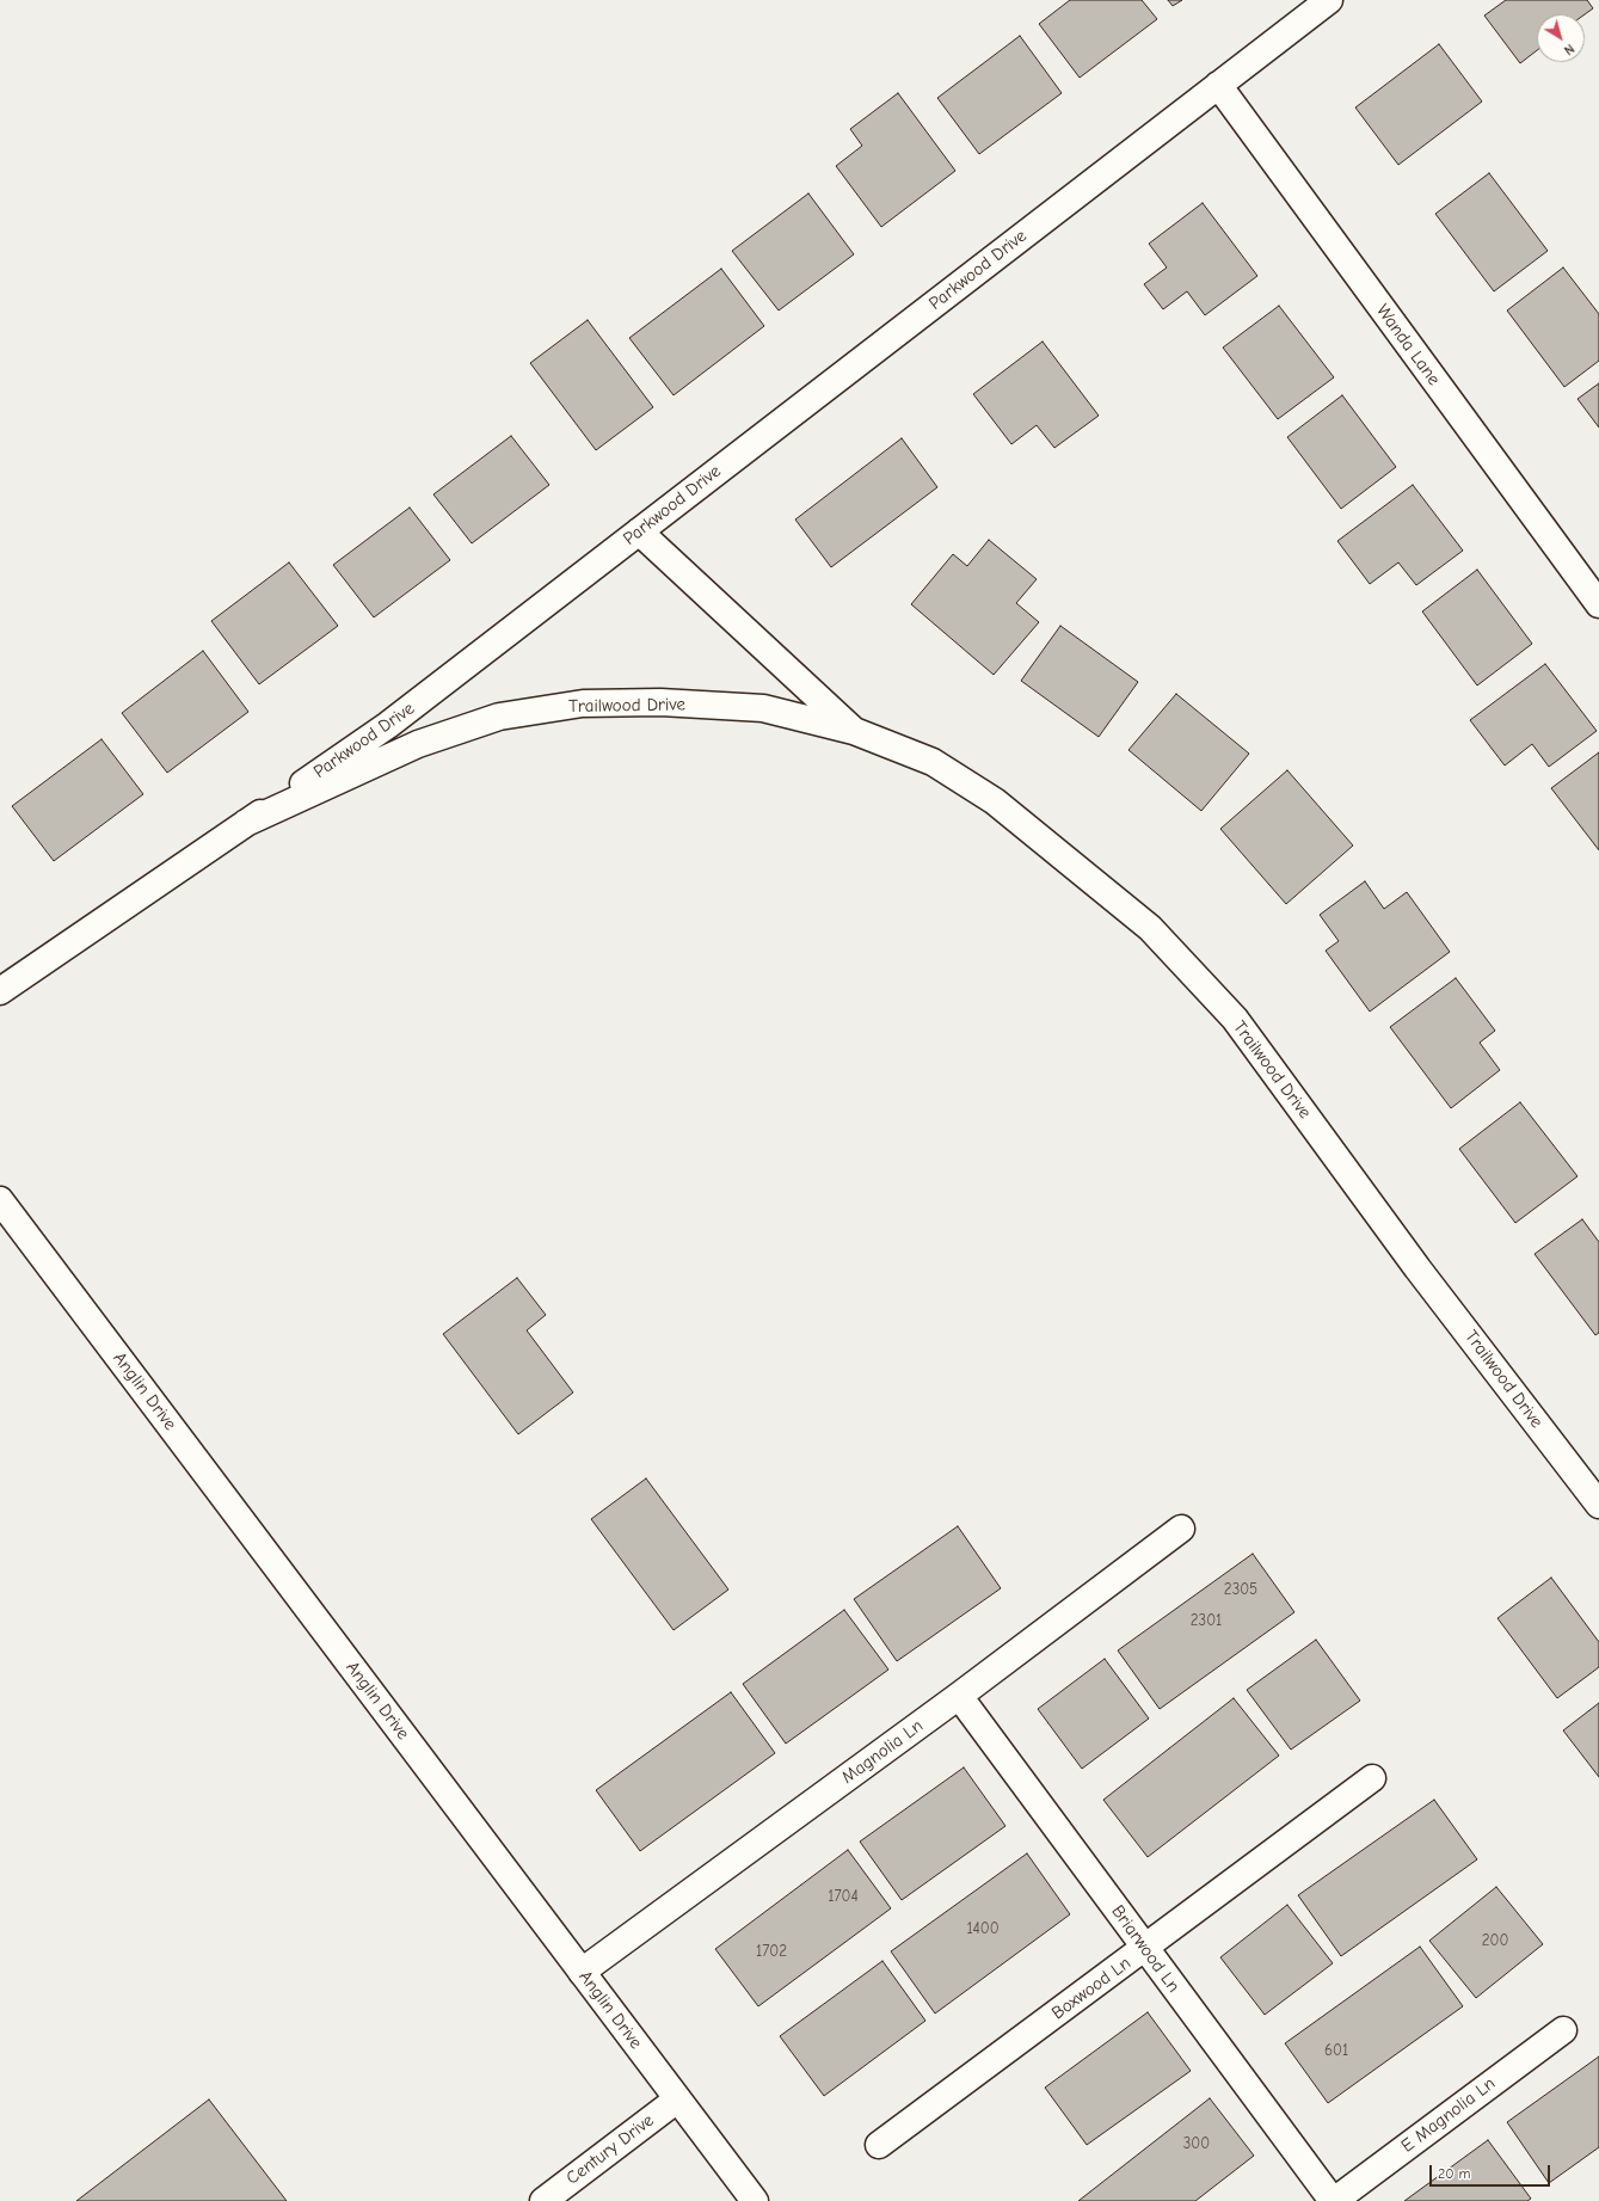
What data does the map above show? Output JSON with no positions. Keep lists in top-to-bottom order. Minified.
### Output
{"streets":{"street":["Parkwood Drive","Wanda Lane","Trailwood Drive","Anglin Drive","Magnolia Ln","Briarwood Ln","Boxwood Ln","E Magnolia Ln","Century Drive"]},"crossings":[["Parkwood Drive","Wanda Lane"],["Parkwood Drive","Trailwood Drive"],["Anglin Drive","Magnolia Ln"],["Anglin Drive","Century Drive"],["Magnolia Ln","Briarwood Ln"],["Briarwood Ln","Boxwood Ln"],["Briarwood Ln","E Magnolia Ln"]],"house_numbers":["2305","2301","1704","1400","200","1702","601","300"],"scale_bar":"20 m","north":"bottom right"}
